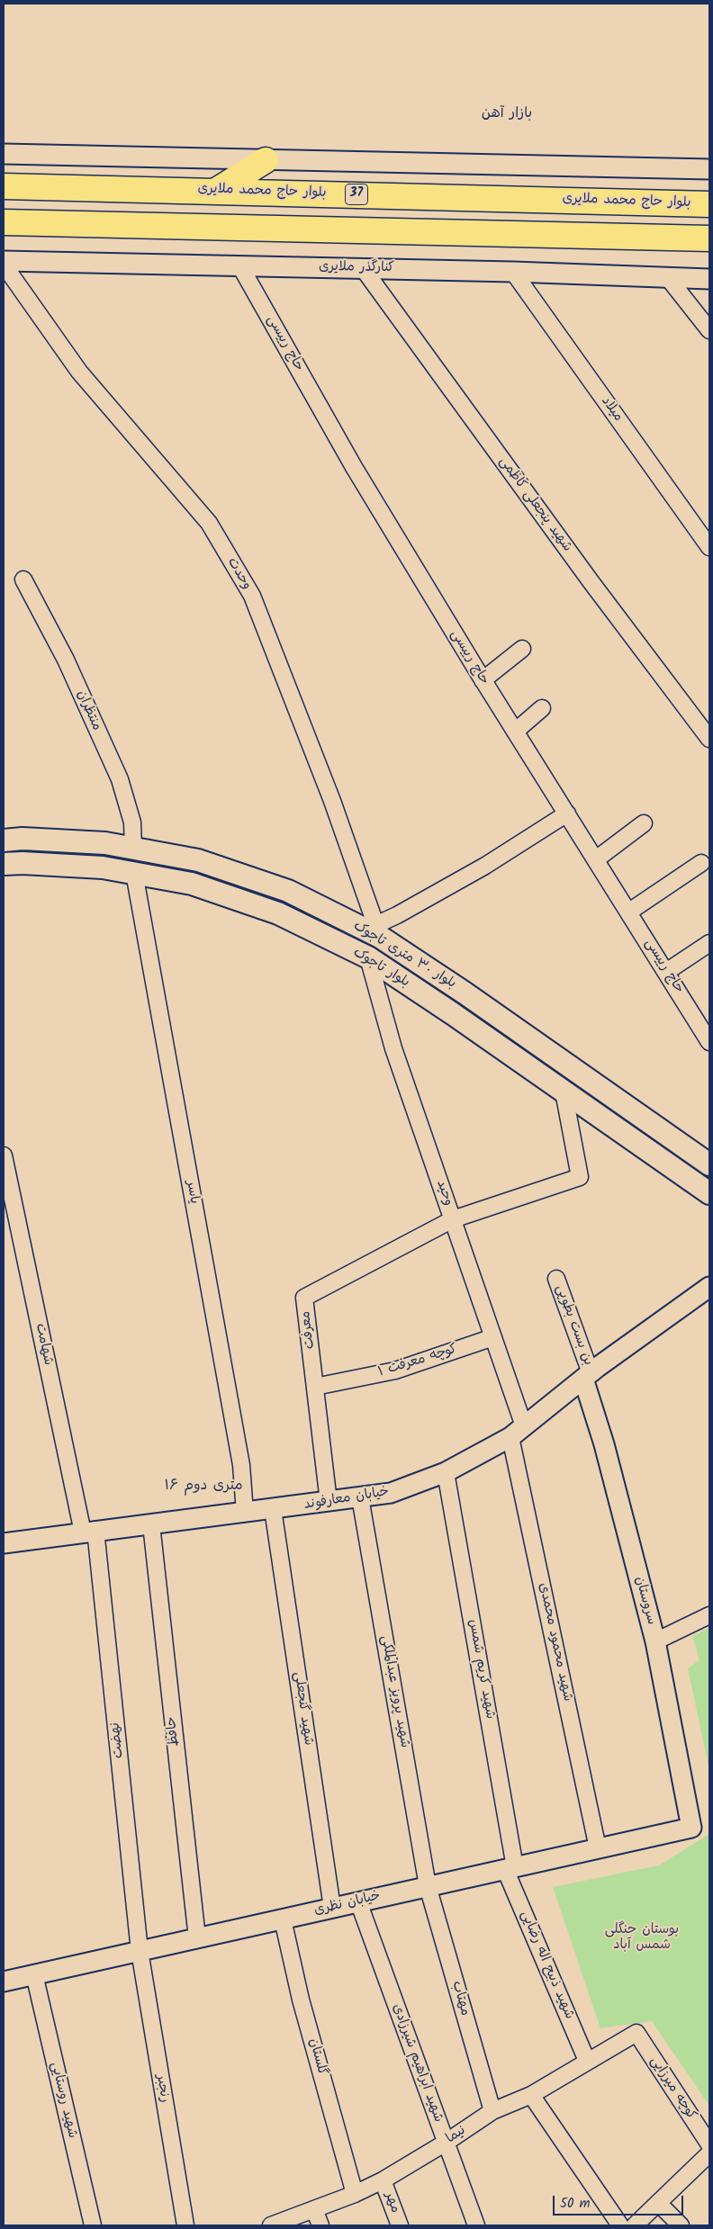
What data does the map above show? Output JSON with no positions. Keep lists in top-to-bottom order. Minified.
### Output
{"streets":{"highway":["بلوار حاج محمد ملایری","37"],"main road":["بلوار ۳۰ متری تاجوک","بلوار تاجوک"],"street":["کنارگذر ملایری","حاج رییسی","میلاد","شهید پنجعلی کاظمی","وحدت","منتظران","یاسر","وحید","بن بست بطوپی","معرفت","شهامت","کوچه معرفت ۱","خیابان معارفوند","سروستان","شهید محمود محمدی","شهید کریم شمس","شهید پرویز عبدالملکی","شهید گنجعلی","حافظ","نهضت","خیابان نظری","شهید ذبیح اله رضایی","مهتاب","گلستان","شهید ابراهیم شیرزادی","رنجبر","کوچه میرزایی","شهید روستایی","نیما","مهر"]},"crossings":[["کنارگذر ملایری","حاج رییسی"],["کنارگذر ملایری","میلاد"],["کنارگذر ملایری","شهید پنجعلی کاظمی"],["وحدت","بلوار ۳۰ متری تاجوک"],["منتظران","بلوار ۳۰ متری تاجوک"],["بلوار تاجوک","یاسر"],["بلوار تاجوک","وحید"],["یاسر","خیابان معارفوند"],["وحید","معرفت"],["وحید","کوچه معرفت ۱"],["وحید","خیابان معارفوند"],["وحید","شهید محمود محمدی"],["بن بست بطوپی","خیابان معارفوند"],["بن بست بطوپی","سروستان"],["معرفت","کوچه معرفت ۱"],["معرفت","خیابان معارفوند"],["شهامت","خیابان معارفوند"],["شهامت","نهضت"],["خیابان معارفوند","سروستان"],["خیابان معارفوند","شهید محمود محمدی"],["خیابان معارفوند","شهید کریم شمس"],["خیابان معارفوند","شهید پرویز عبدالملکی"],["خیابان معارفوند","شهید گنجعلی"],["خیابان معارفوند","حافظ"],["خیابان معارفوند","نهضت"],["سروستان","خیابان نظری"],["شهید محمود محمدی","خیابان نظری"],["شهید کریم شمس","خیابان نظری"],["شهید کریم شمس","شهید ذبیح اله رضایی"],["شهید پرویز عبدالملکی","خیابان نظری"],["شهید پرویز عبدالملکی","مهتاب"],["شهید گنجعلی","خیابان نظری"],["حافظ","خیابان نظری"],["نهضت","خیابان نظری"],["نهضت","رنجبر"],["خیابان نظری","شهید ذبیح اله رضایی"],["خیابان نظری","مهتاب"],["خیابان نظری","گلستان"],["خیابان نظری","شهید ابراهیم شیرزادی"],["خیابان نظری","رنجبر"],["خیابان نظری","شهید روستایی"],["شهید ذبیح اله رضایی","نیما"],["مهتاب","نیما"],["گلستان","نیما"],["شهید ابراهیم شیرزادی","نیما"],["کوچه میرزایی","نیما"],["نیما","مهر"]],"districts":["بازار آهن","۱۶ متری دوم"],"parks":["بوستان جنگلی شمس آباد"],"scale_bar":"50 m"}
